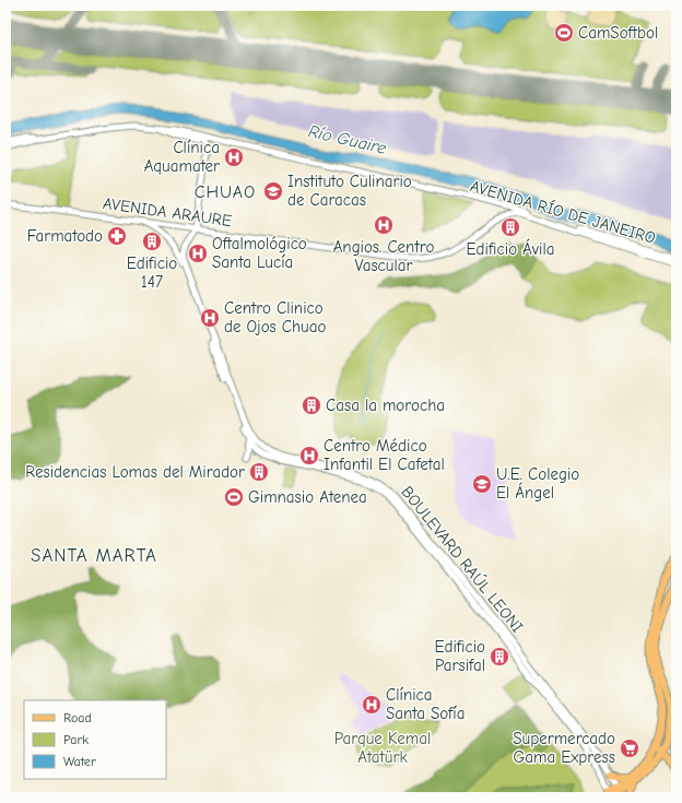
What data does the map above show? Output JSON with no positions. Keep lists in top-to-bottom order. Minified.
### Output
{"streets":{"street":["AVENIDA ARAURE","AVENIDA RÍO DE JANEIRO","BOULEVARD RAÚL LEONI"]},"crossings":[["AVENIDA ARAURE","AVENIDA RÍO DE JANEIRO"],["AVENIDA ARAURE","BOULEVARD RAÚL LEONI"],["AVENIDA RÍO DE JANEIRO","BOULEVARD RAÚL LEONI"]],"districts":["CHUAO","SANTA MARTA"],"water":["Río Guaire"],"parks":["Parque Kemal Atatürk"],"places":{"sports":["CamSoftbol","Gimnasio Atenea"],"hospital":["Clínica Aquamater","Angios. Centro Vascular","Oftalmológico Santa Lucía","Centro Clinico de Ojos Chuao","Centro Médico Infantil El Cafetal","Clínica Santa Sofía"],"school or university":["Instituto Culinario de Caracas","U.E. Colegio El Ángel"],"building":["Edificio Ávila","Edificio 147","Casa la morocha","Residencias Lomas del Mirador","Edificio Parsifal"],"pharmacy":["Farmatodo"],"supermarket":["Supermercado Gama Express"]},"legend":["Road","Park","Water"]}
